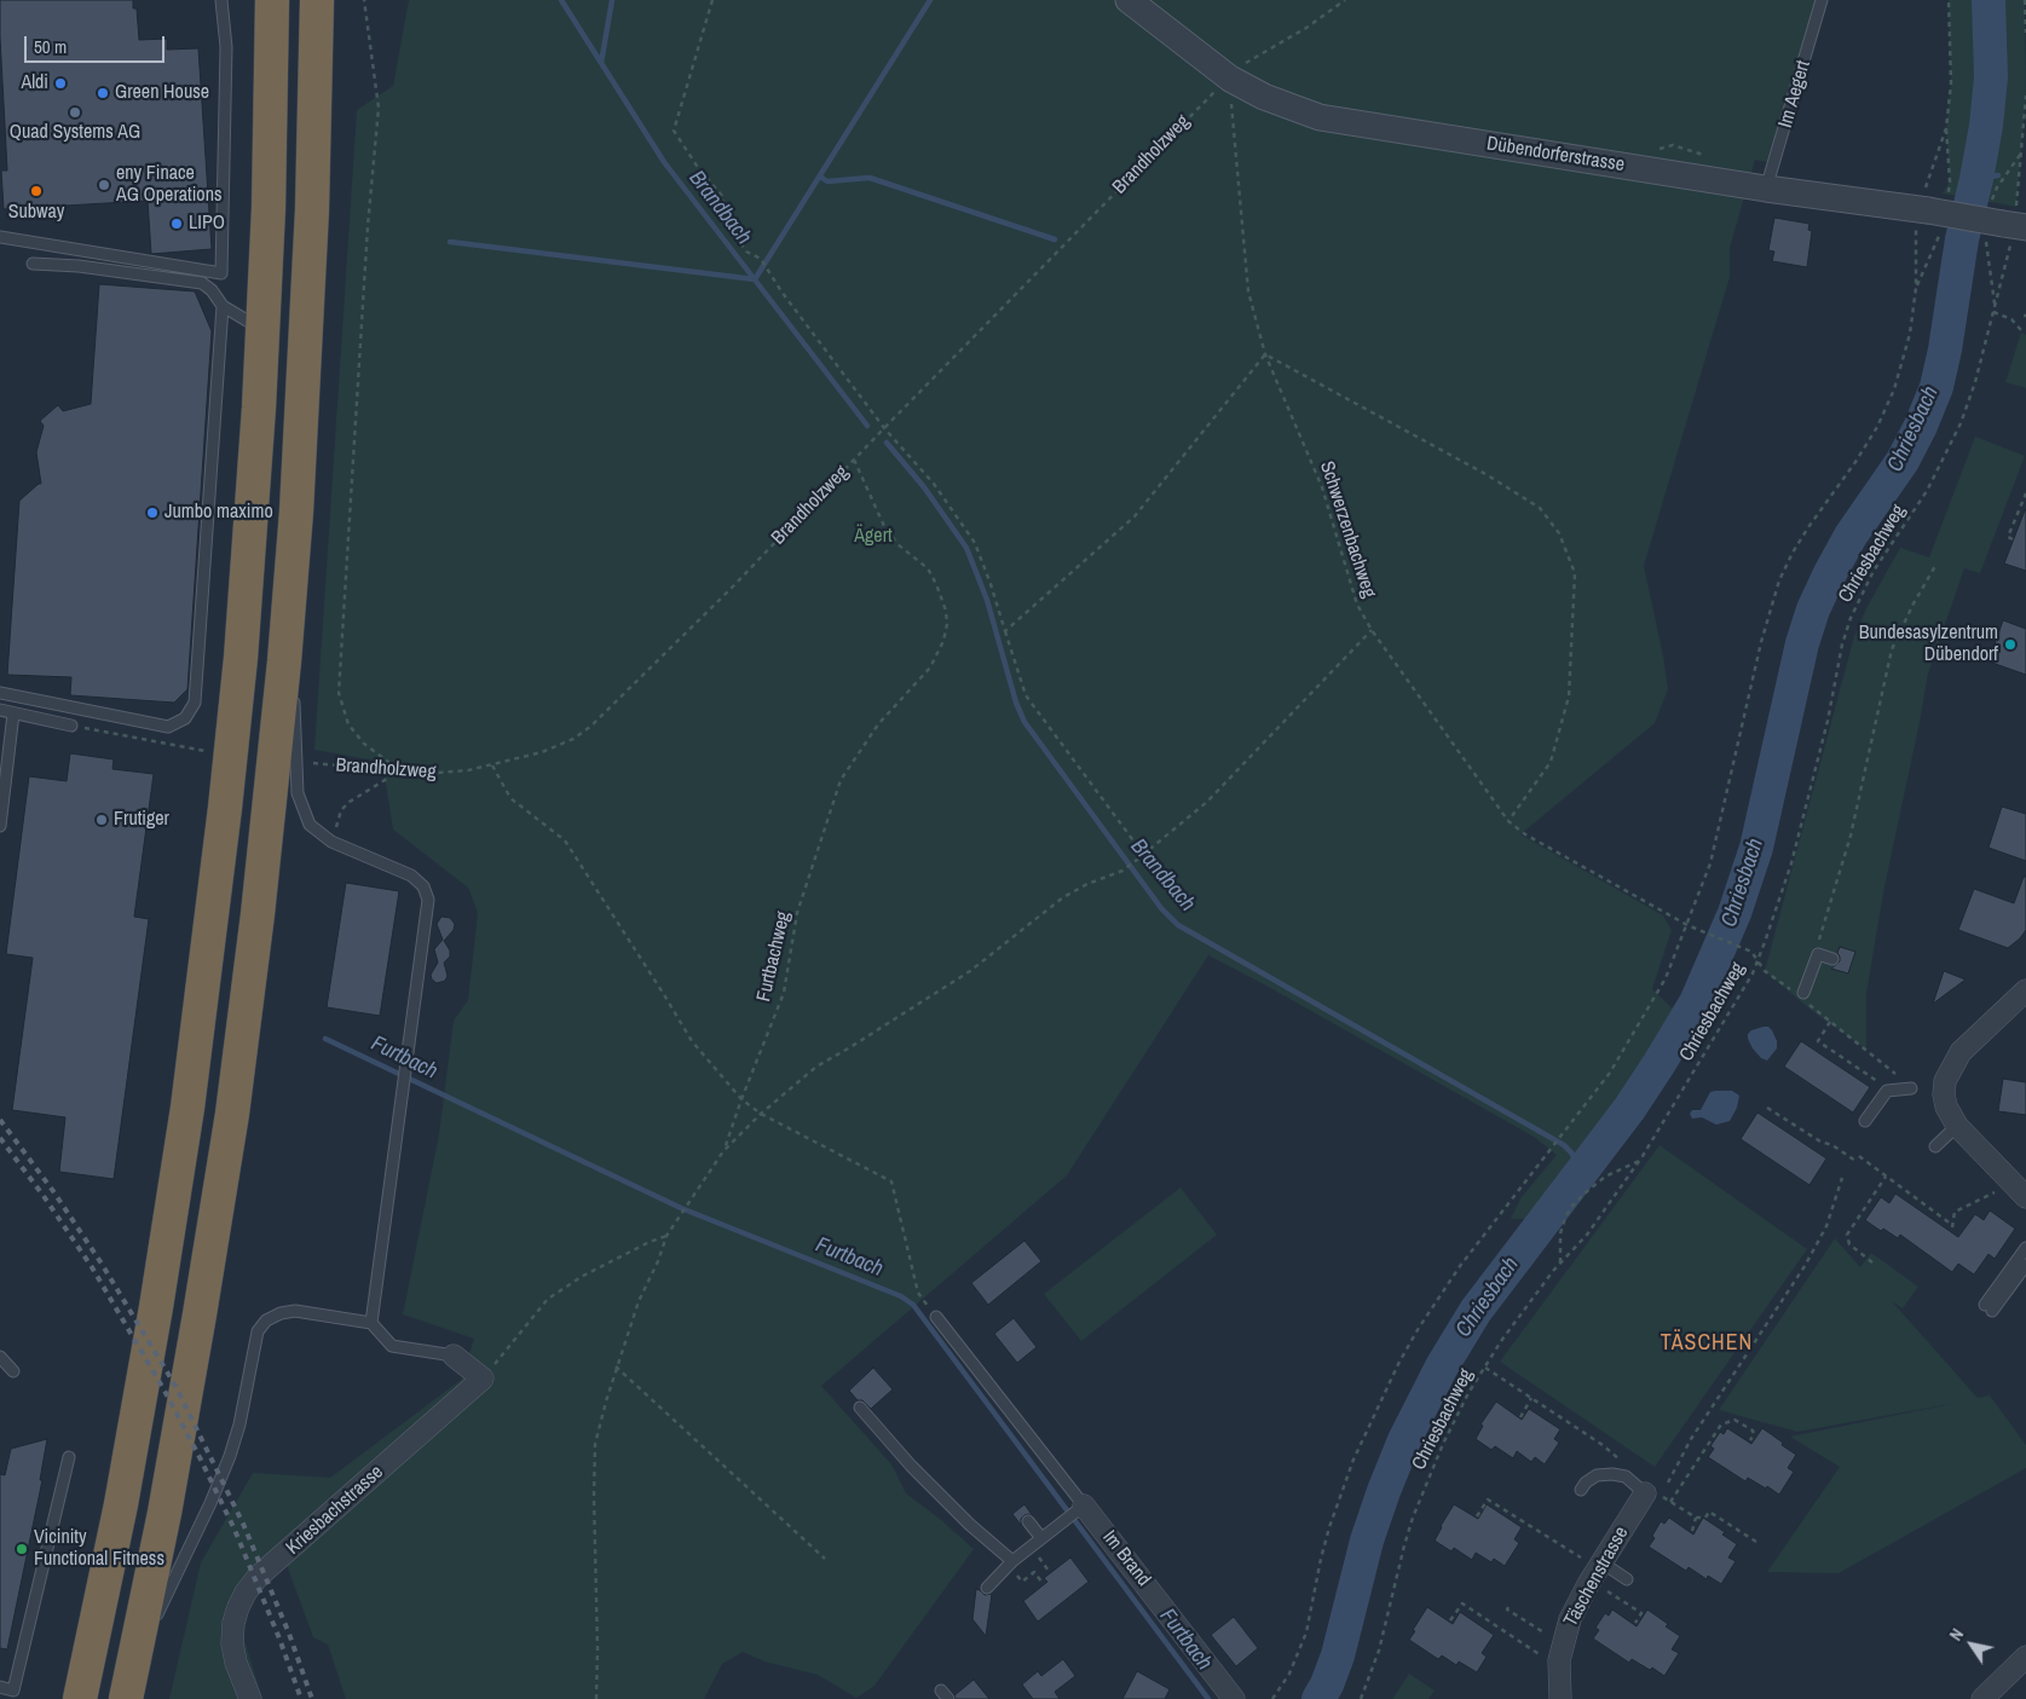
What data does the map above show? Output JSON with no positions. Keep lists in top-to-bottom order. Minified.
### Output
{"streets":{"street":["Dübendorferstrasse","Kriesbachstrasse","Im Brand","Täschenstrasse"],"lane":["Im Aegert"],"path":["Brandholzweg","Schwerzenbachweg","Chriesbachweg","Furtbachweg"]},"crossings":[["Im Aegert","Dübendorferstrasse"],["Brandholzweg","Dübendorferstrasse"],["Brandholzweg","Schwerzenbachweg"],["Brandholzweg","Furtbachweg"],["Dübendorferstrasse","Schwerzenbachweg"],["Dübendorferstrasse","Chriesbachweg"],["Schwerzenbachweg","Chriesbachweg"]],"districts":["TÄSCHEN"],"water":["Brandbach","Chriesbach","Furtbach"],"parks":["Ägert"],"places":["Aldi","Green House","Quad Systems AG","eny Finace AG Operations","Subway","LIPO","Jumbo maximo","Bundesasylzentrum Dübendorf","Frutiger","Vicinity Functional Fitness"],"scale_bar":"50 m","north":"top left"}
